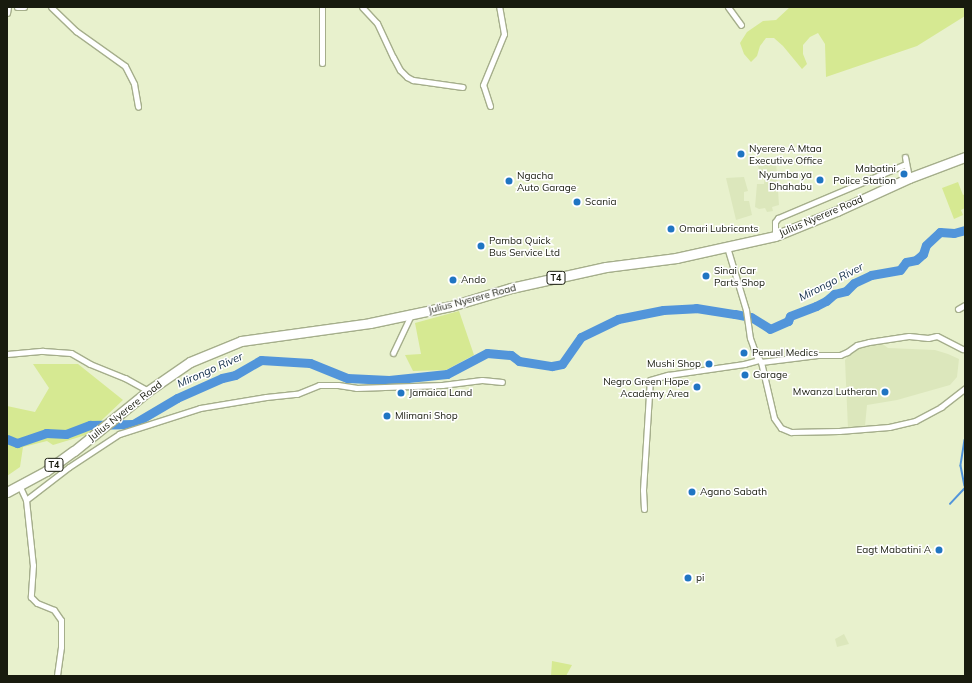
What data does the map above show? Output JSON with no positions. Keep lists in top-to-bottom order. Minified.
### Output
{"streets":{"highway":["Julius Nyerere Road","T4"]},"water":["Mirongo River"],"places":["Nyerere A Mtaa Executive Office","Mabatini Police Station","Nyumba ya Dhahabu","Ngacha Auto Garage","Scania","Omari Lubricants","Pamba Quick Bus Service Ltd","Sinai Car Parts Shop","Ando","Penuel Medics","Mushi Shop","Garage","Negro Green Hope Academy Area","Mwanza Lutheran","Jamaica Land","Mlimani Shop","Agano Sabath","Eagt Mabatini A","pi"]}
